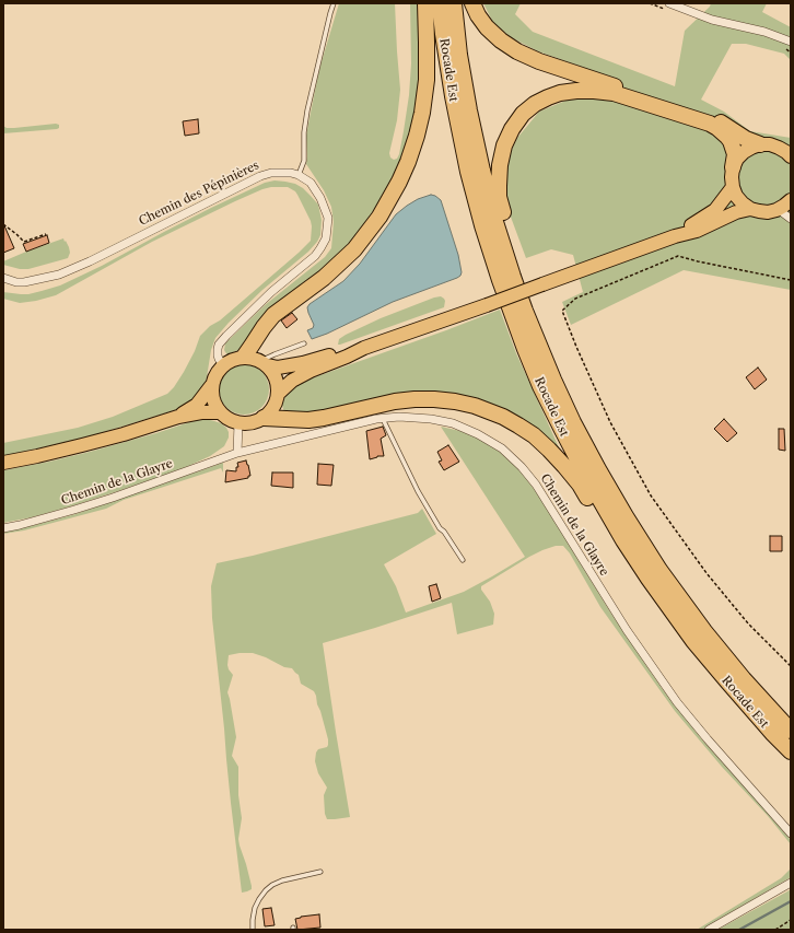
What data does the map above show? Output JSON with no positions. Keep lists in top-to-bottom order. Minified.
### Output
{"streets":{"highway":["Rocade Est"],"street":["Chemin des Pépinières","Chemin de la Glayre"]}}
